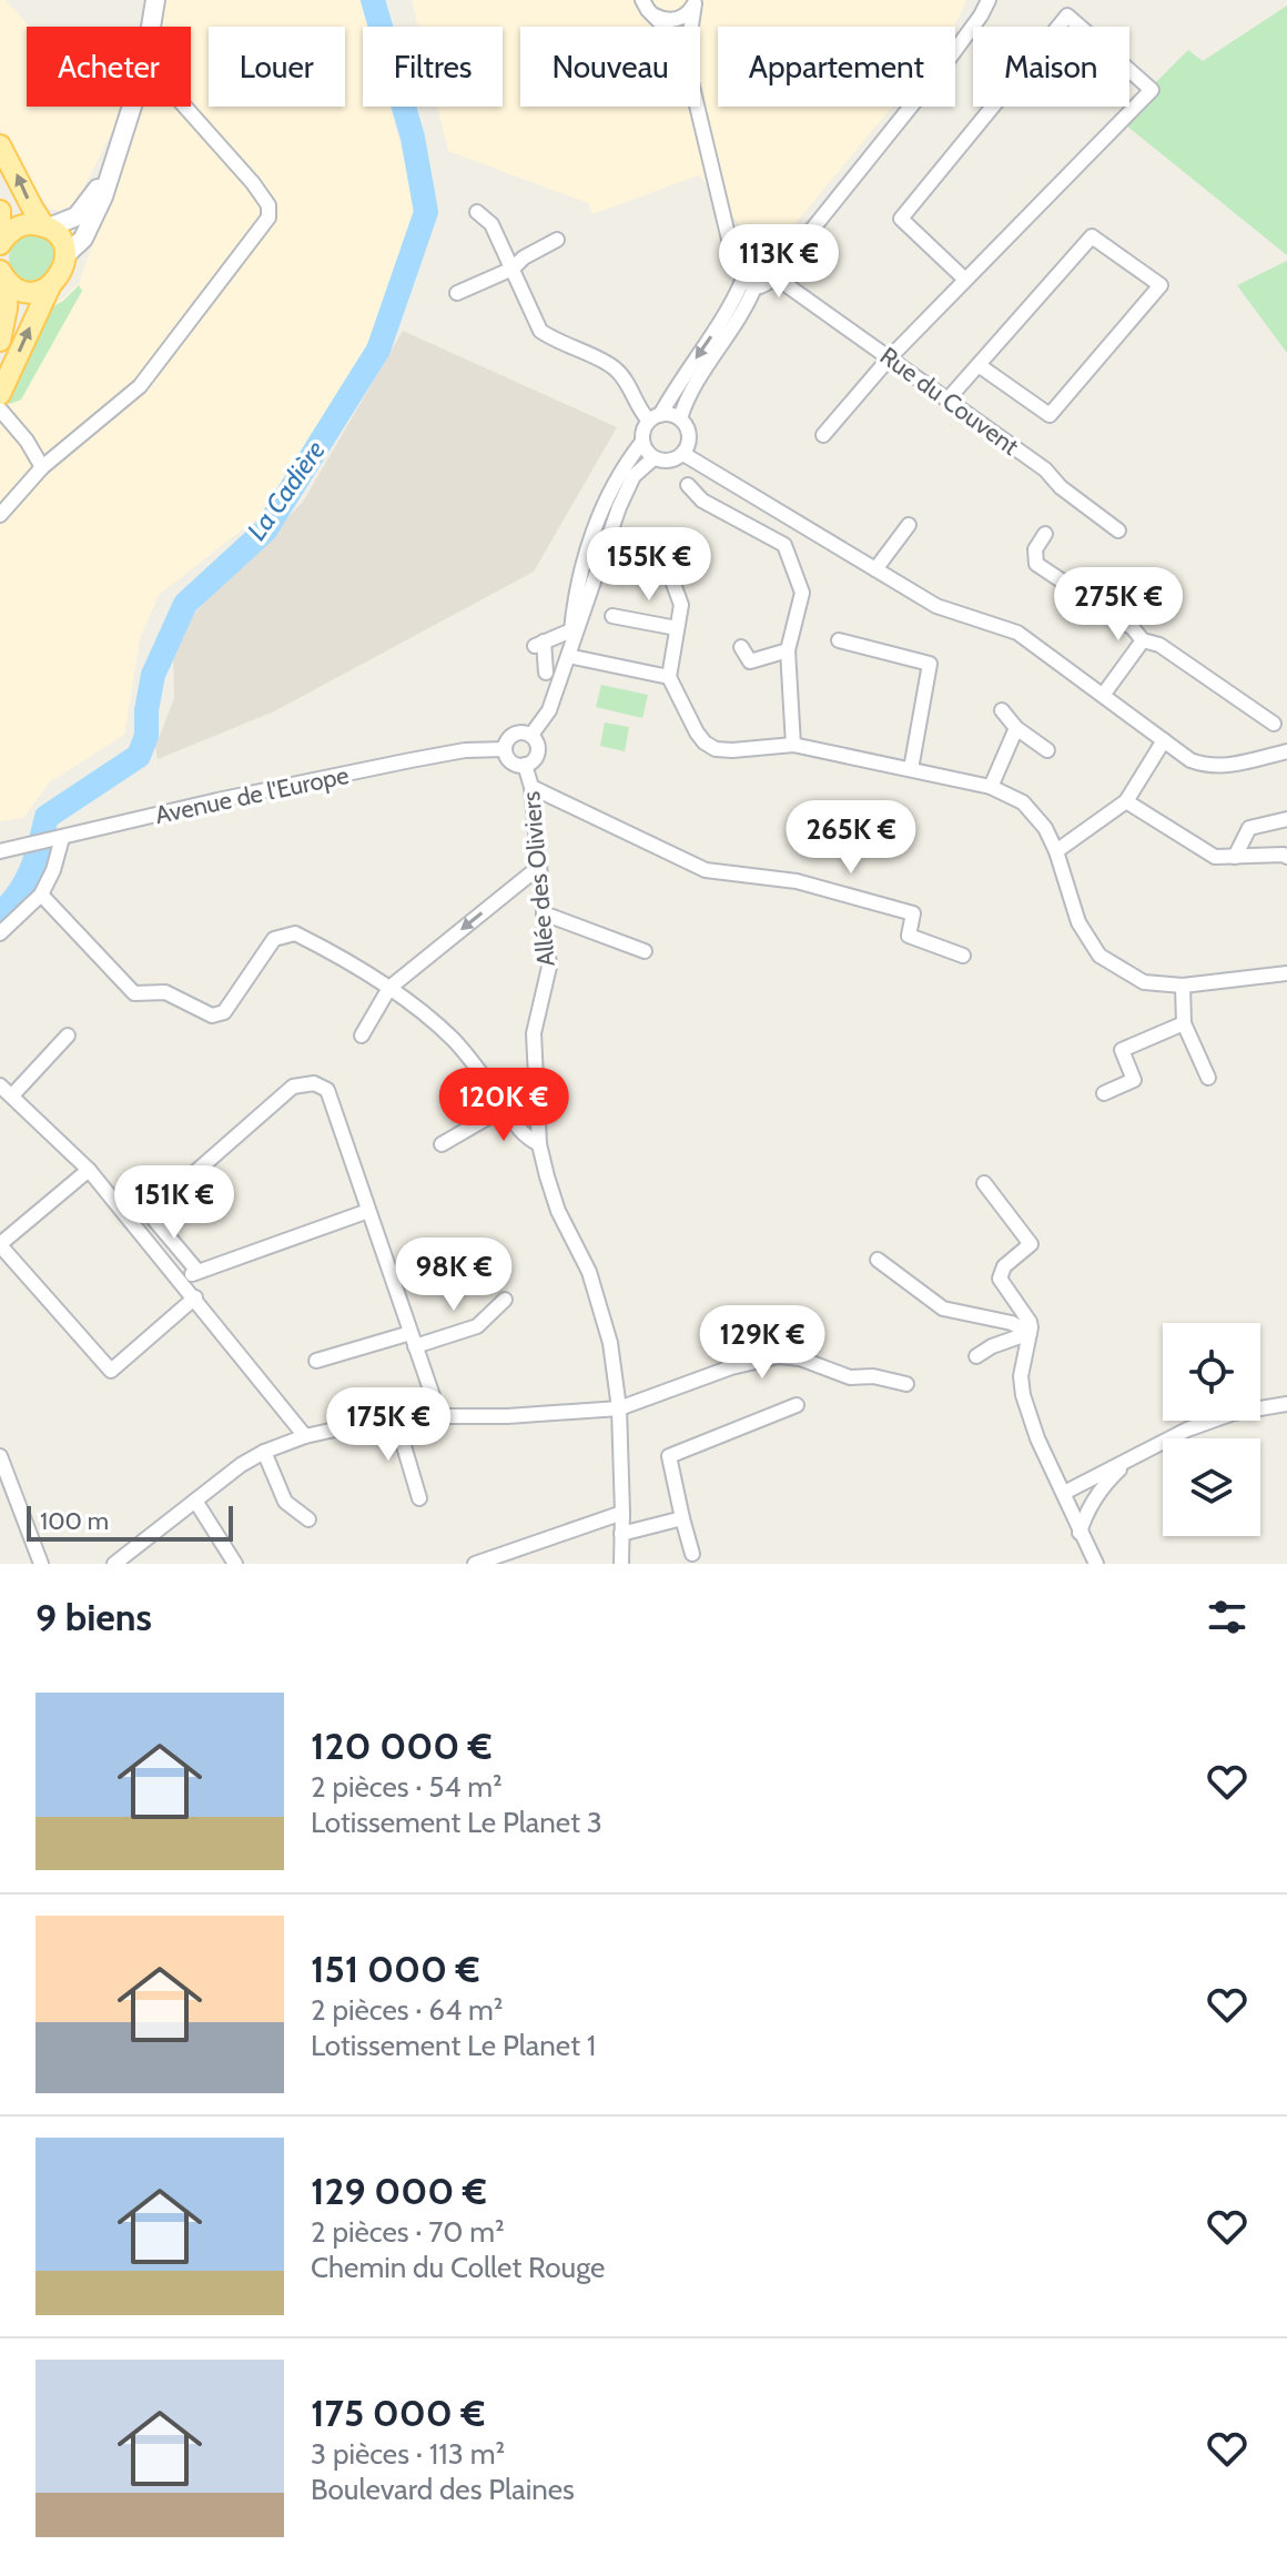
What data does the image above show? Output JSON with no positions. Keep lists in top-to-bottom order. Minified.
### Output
{"streets":{"street":["Rue du Couvent","Avenue de l'Europe","Allée des Oliviers"]},"crossings":[["Avenue de l'Europe","Allée des Oliviers"]],"water":["La Cadière"],"scale_bar":"100 m","page":{"chip":["Acheter","Louer","Filtres","Nouveau","Appartement","Maison"],"price":["113K €","155K €","275K €","265K €","120K €","151K €","98K €","129K €","175K €"],"scale":"100 m","heading":"9 biens","list":[{"name":"120 000 €","note":"2 pièces · 54 m² · Lotissement Le Planet 3"},{"name":"151 000 €","note":"2 pièces · 64 m² · Lotissement Le Planet 1"},{"name":"129 000 €","note":"2 pièces · 70 m² · Chemin du Collet Rouge"},{"name":"175 000 €","note":"3 pièces · 113 m² · Boulevard des Plaines"}]}}
